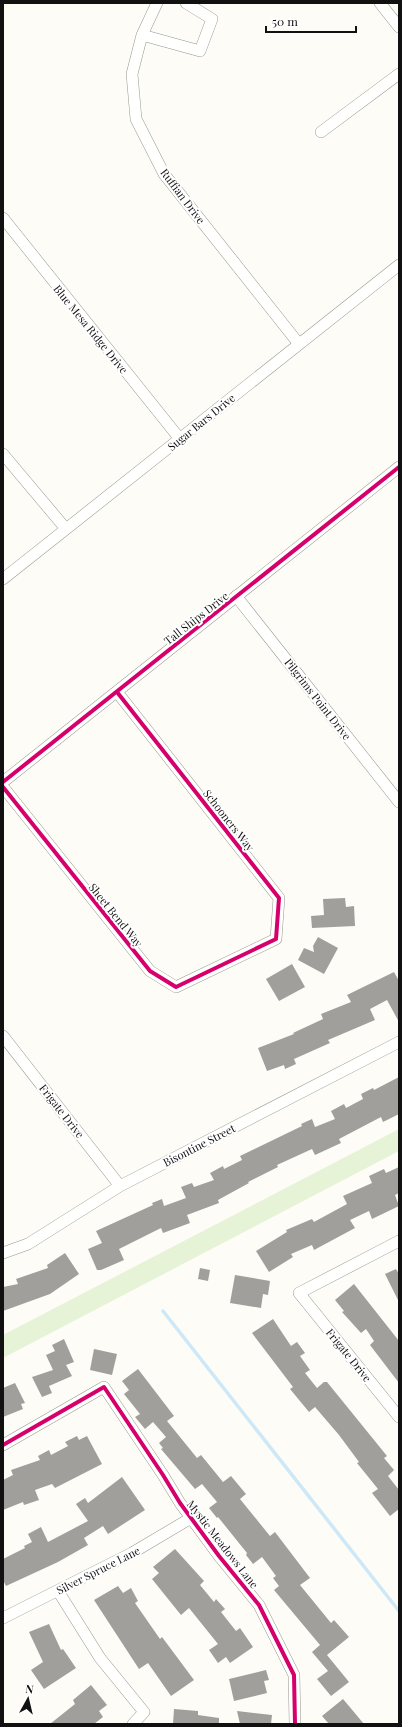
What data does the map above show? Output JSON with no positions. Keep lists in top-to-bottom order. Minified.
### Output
{"streets":{"street":["Ruffian Drive","Blue Mesa Ridge Drive","Sugar Bars Drive","Tall Ships Drive","Pilgrims Point Drive","Schooners Way","Sheet Bend Way","Frigate Drive","Bisontine Street","Mystic Meadows Lane","Silver Spruce Lane"]},"crossings":[["Ruffian Drive","Sugar Bars Drive"],["Blue Mesa Ridge Drive","Sugar Bars Drive"],["Tall Ships Drive","Pilgrims Point Drive"],["Tall Ships Drive","Schooners Way"],["Schooners Way","Sheet Bend Way"],["Frigate Drive","Bisontine Street"],["Mystic Meadows Lane","Silver Spruce Lane"]],"scale_bar":"50 m","north":"top"}
